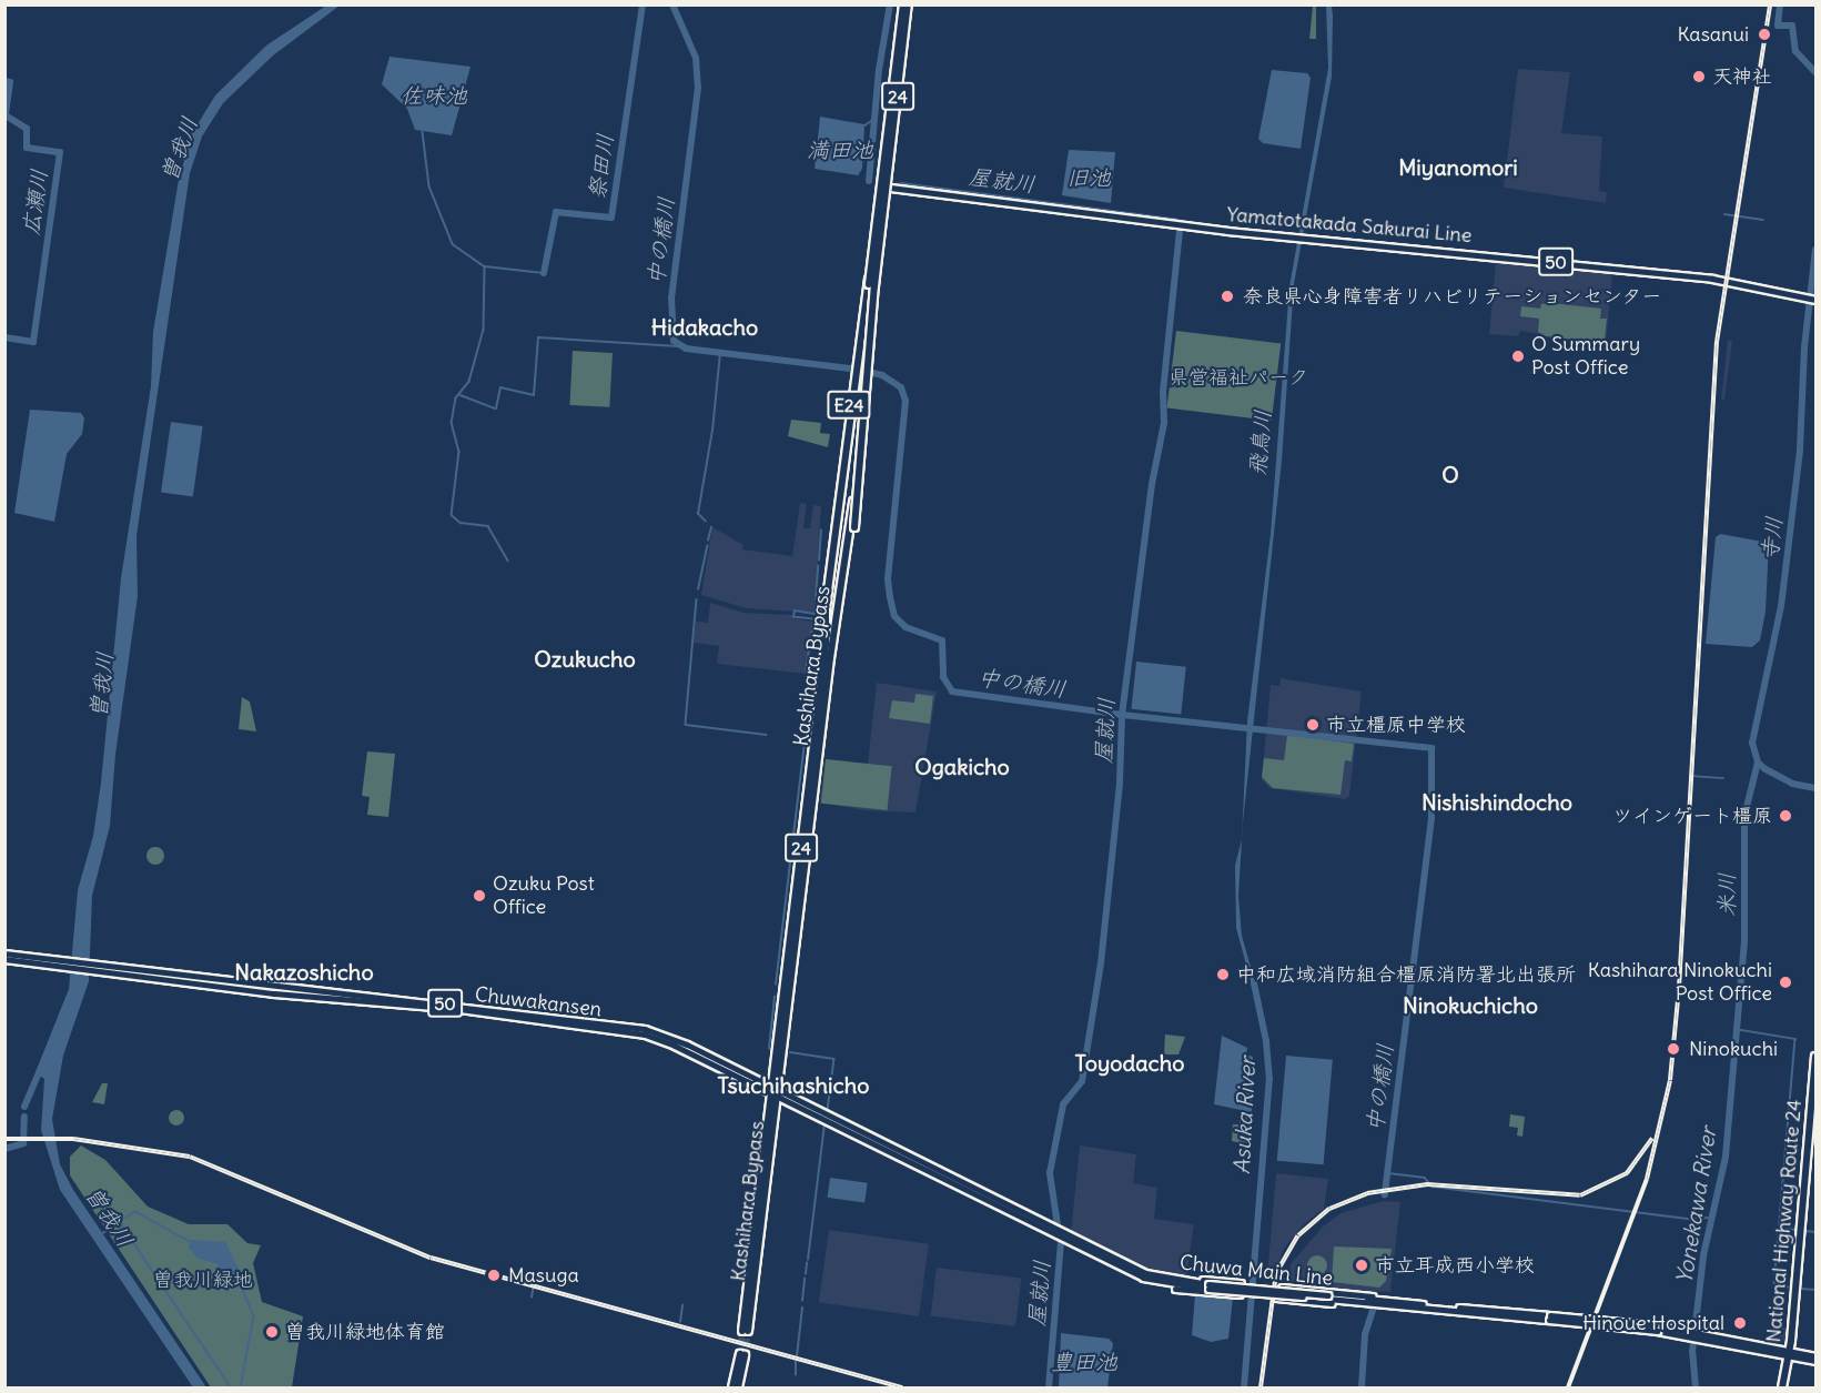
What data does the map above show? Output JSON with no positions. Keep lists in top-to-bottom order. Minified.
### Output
{"streets":{"highway":["24","E24","Kashihara Bypass","National Highway Route 24"],"main road":["Yamatotakada Sakurai Line","50","Chuwakansen","Chuwa Main Line"]},"crossings":[["24","E24"],["24","Kashihara Bypass"],["Yamatotakada Sakurai Line","Kashihara Bypass"],["E24","Kashihara Bypass"],["Kashihara Bypass","Chuwakansen"],["Kashihara Bypass","Chuwa Main Line"],["Chuwakansen","Chuwa Main Line"],["National Highway Route 24","Chuwa Main Line"]],"districts":["Miyanomori","Hidakacho","O","Ozukucho","Ogakicho","Nishishindocho","Nakazoshicho","Ninokuchicho","Toyodacho","Tsuchihashicho"],"water":["佐味池","曽我川","満田池","祭田川","旧池","屋就川","広瀬川","中の橋川","飛鳥川","寺川","米川","Asuka River","Yonekawa River","豊田池"],"parks":["県営福祉パーク","曽我川緑地"],"places":["Kasanui","天神社","奈良県心身障害者リハビリテーションセンター","O Summary Post Office","市立橿原中学校","ツインゲート橿原","Ozuku Post Office","中和広域消防組合橿原消防署北出張所","Kashihara Ninokuchi Post Office","Ninokuchi","市立耳成西小学校","Masuga","Hinoue Hospital","曽我川緑地体育館"]}
